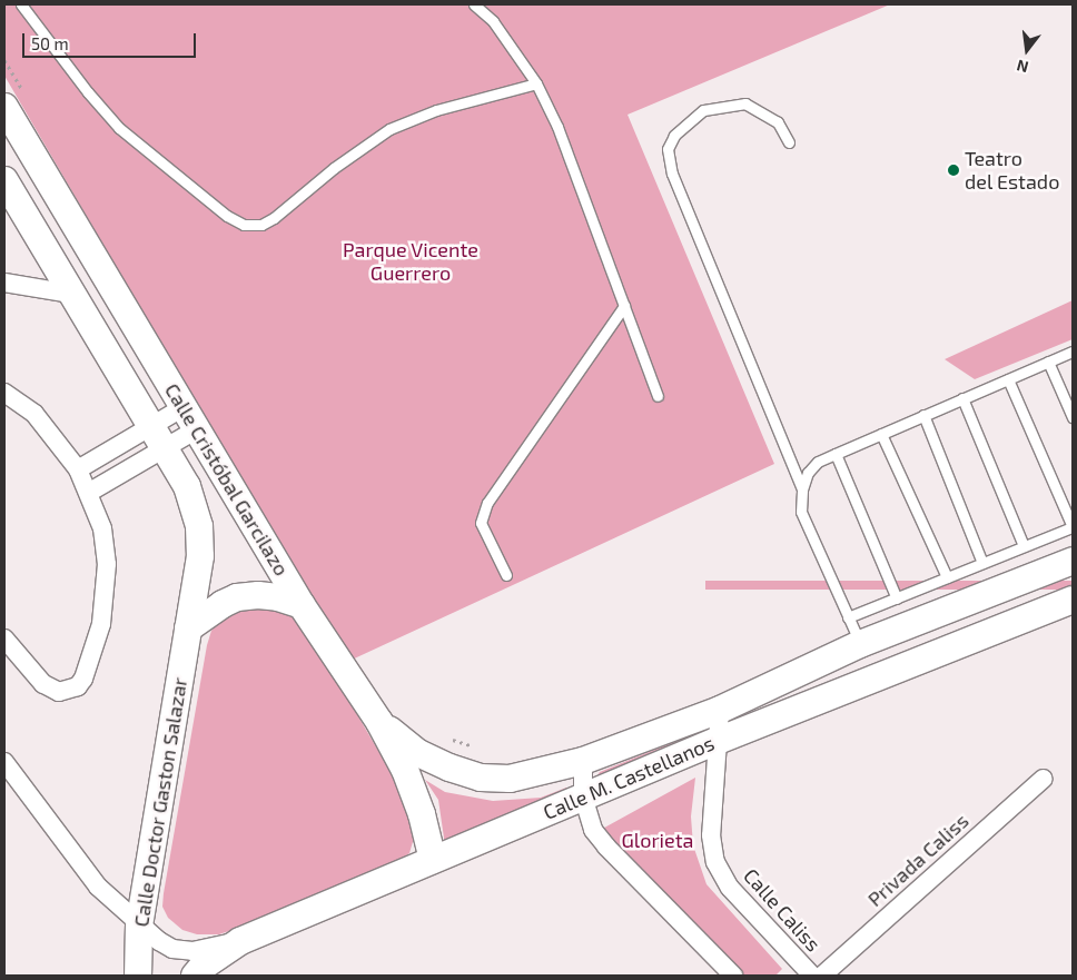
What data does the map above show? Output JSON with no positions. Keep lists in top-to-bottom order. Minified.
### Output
{"streets":{"street":["Calle Cristóbal Garcilazo","Calle M. Castellanos","Calle Doctor Gaston Salazar","Privada Caliss","Calle Caliss"]},"crossings":[["Calle Cristóbal Garcilazo","Calle M. Castellanos"],["Calle Cristóbal Garcilazo","Calle Doctor Gaston Salazar"],["Calle M. Castellanos","Calle Caliss"]],"parks":["Parque Vicente Guerrero","Glorieta"],"places":["Teatro del Estado"],"scale_bar":"50 m","north":"bottom"}
